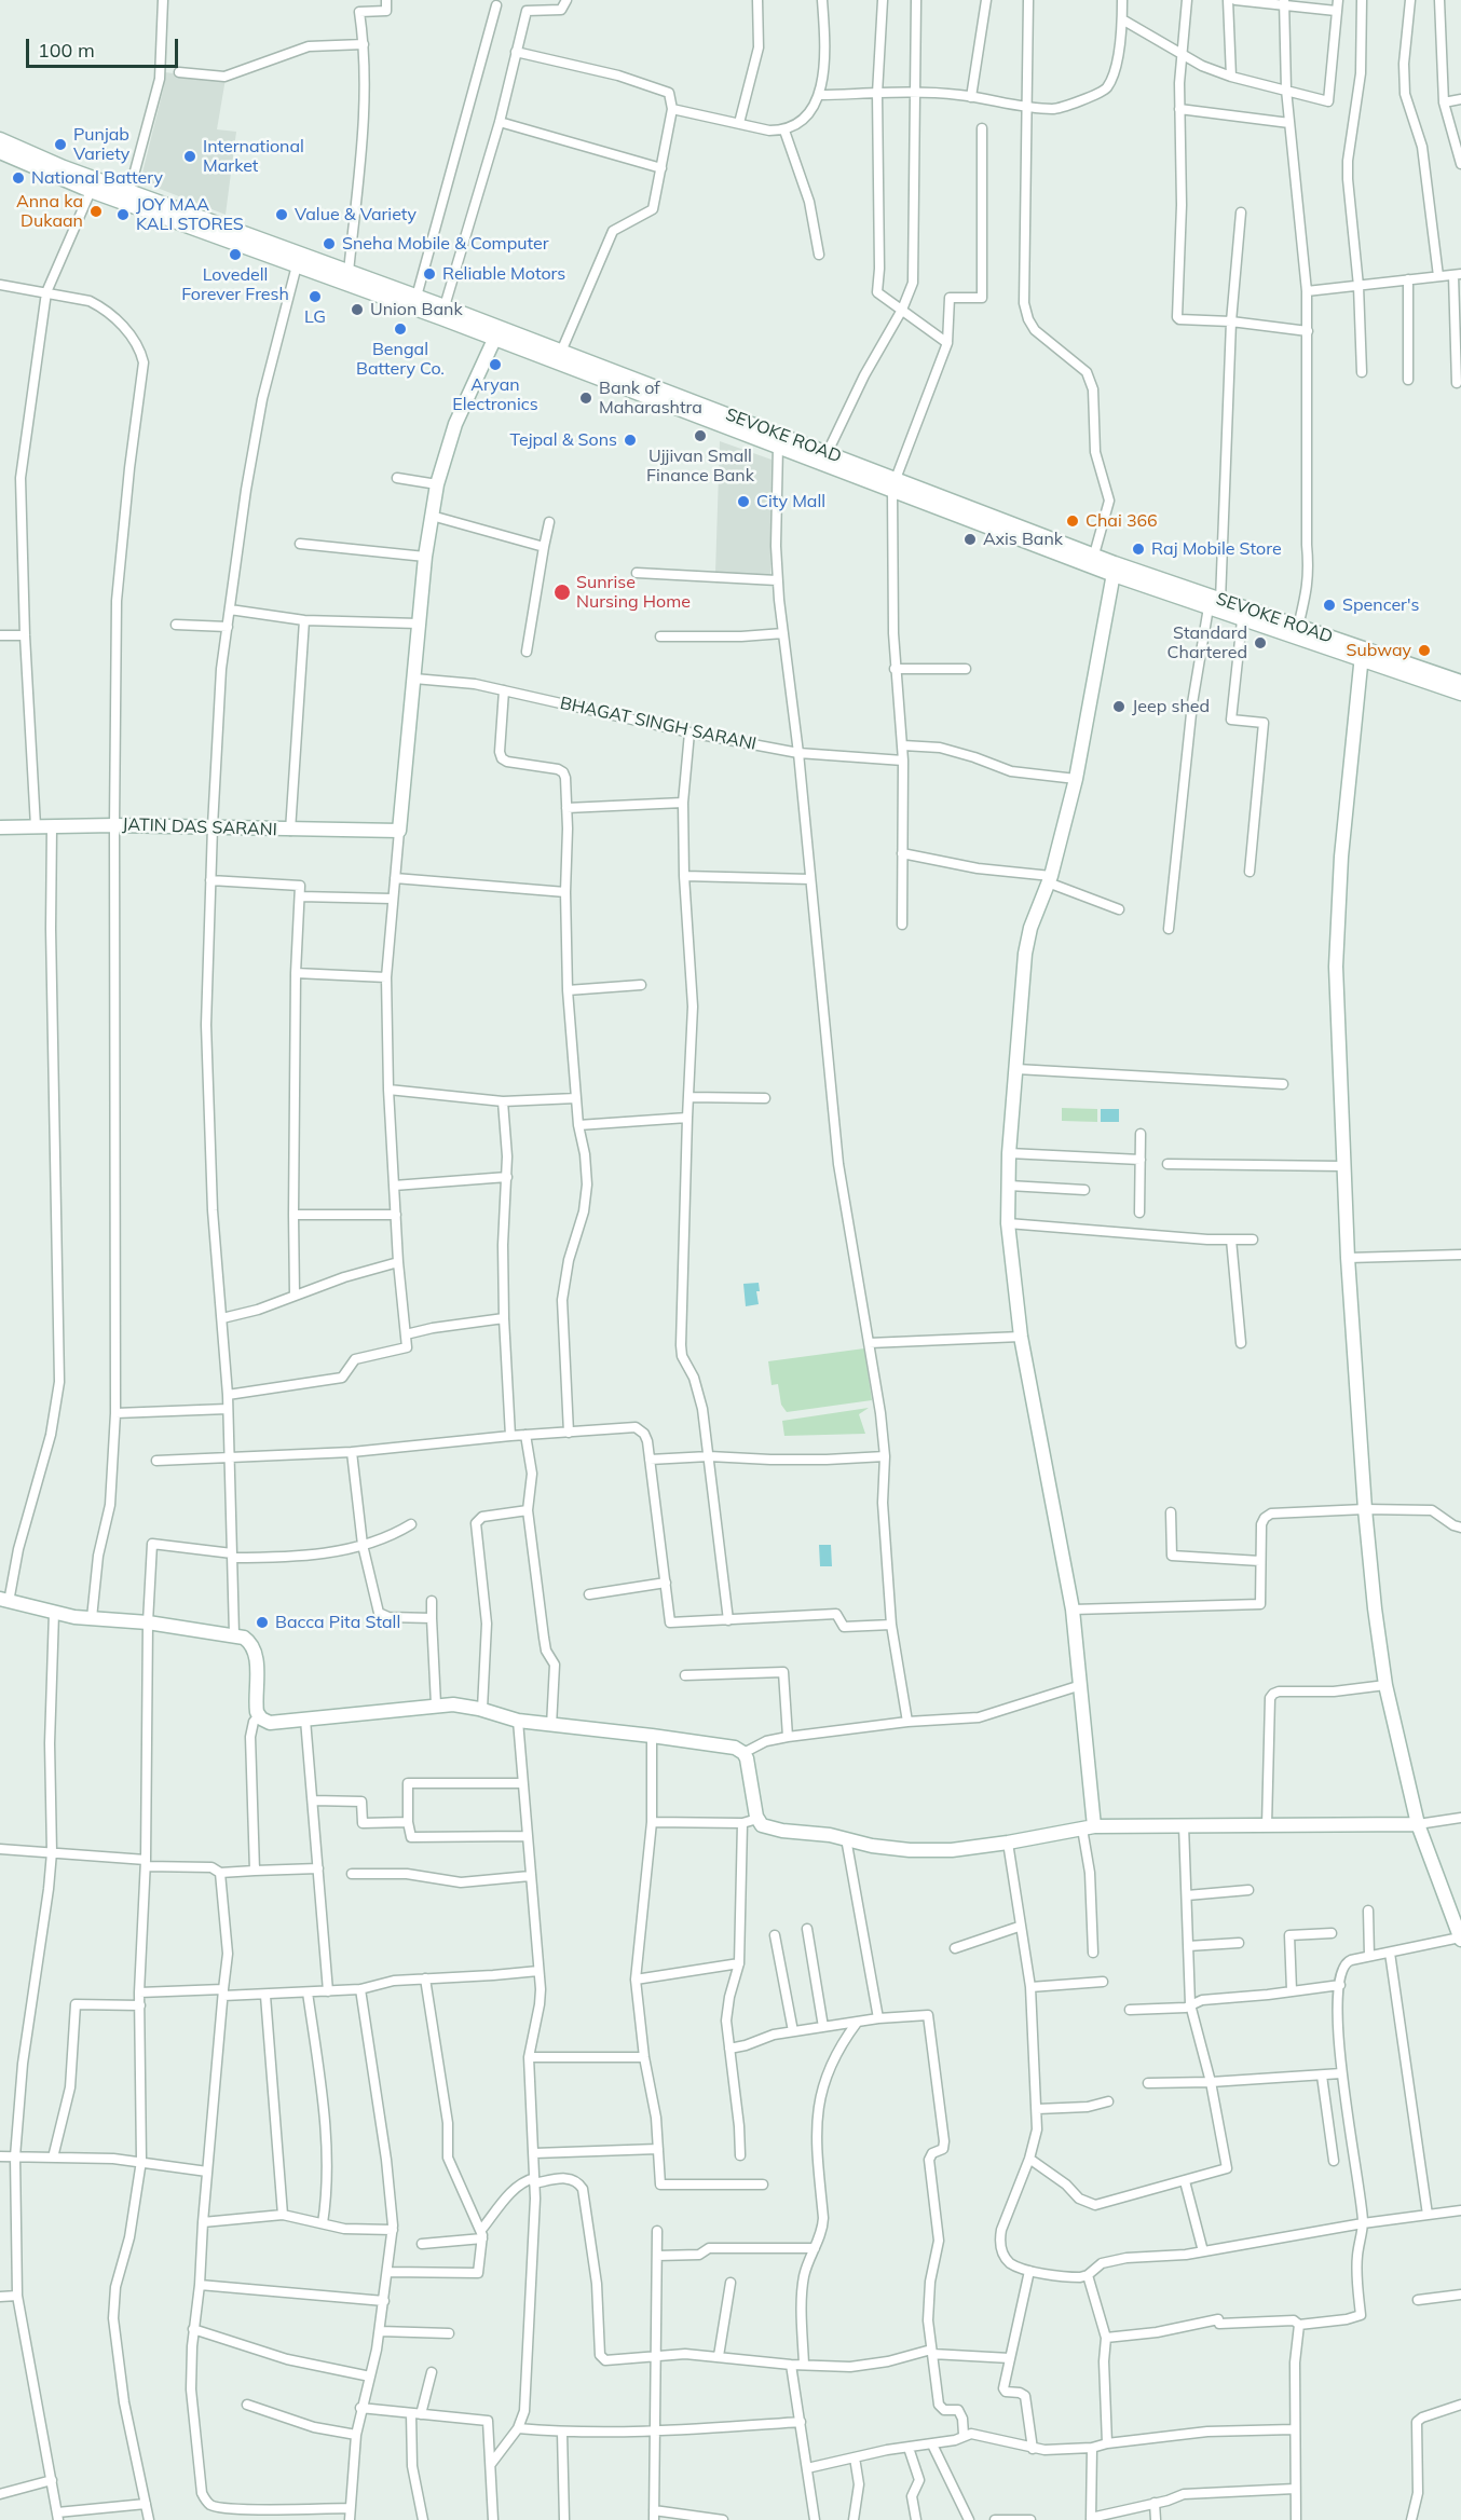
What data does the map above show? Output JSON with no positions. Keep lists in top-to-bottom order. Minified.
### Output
{"streets":{"street":["SEVOKE ROAD","BHAGAT SINGH SARANI","JATIN DAS SARANI"]},"places":["Punjab Variety","International Market","National Battery","Anna ka Dukaan","JOY MAA KALI STORES","Value & Variety","Sneha Mobile & Computer","Lovedell Forever Fresh","Reliable Motors","LG","Union Bank","Bengal Battery Co.","Aryan Electronics","Bank of Maharashtra","Ujjivan Small Finance Bank","Tejpal & Sons","City Mall","Chai 366","Axis Bank","Raj Mobile Store","Sunrise Nursing Home","Spencer's","Standard Chartered","Subway","Jeep shed","Bacca Pita Stall"],"scale_bar":"100 m"}
